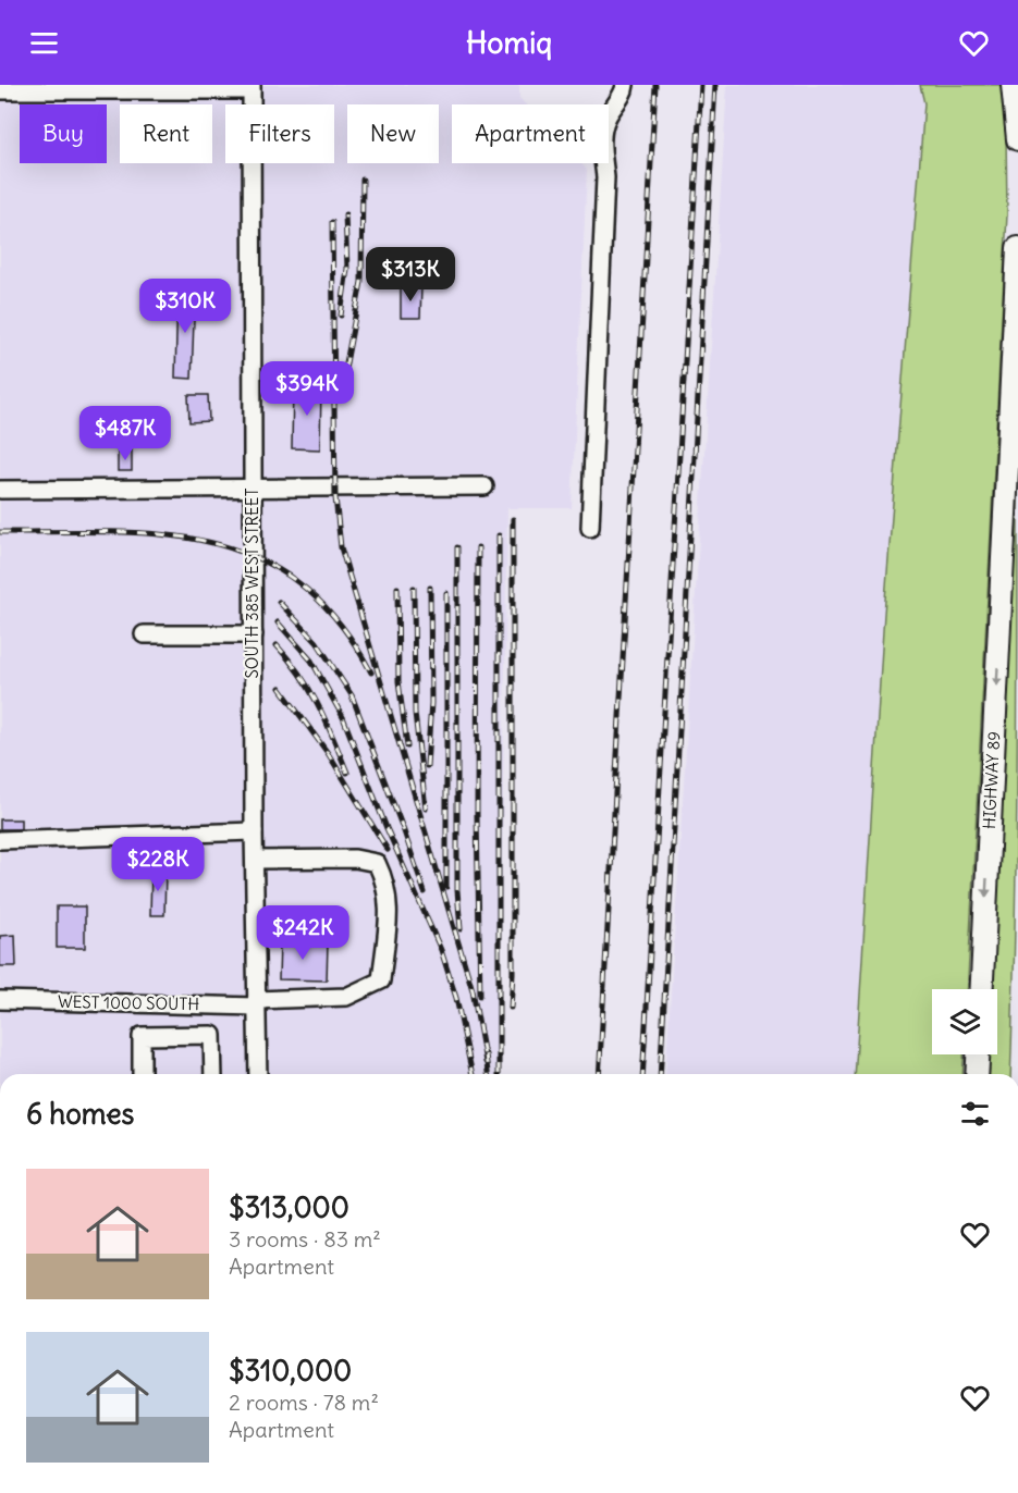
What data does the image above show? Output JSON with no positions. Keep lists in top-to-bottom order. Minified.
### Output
{"streets":{"main road":["HIGHWAY 89"],"street":["SOUTH 385 WEST STREET","WEST 1000 SOUTH"]},"crossings":[["SOUTH 385 WEST STREET","WEST 1000 SOUTH"]],"one_way":["HIGHWAY 89"],"page":{"header":"Homiq","chip":["Buy","Rent","Filters","New","Apartment"],"price":["$313K","$310K","$394K","$487K","$228K","$242K"],"heading":"6 homes","list":[{"name":"$313,000","note":"3 rooms · 83 m² · Apartment"},{"name":"$310,000","note":"2 rooms · 78 m² · Apartment"}]}}
